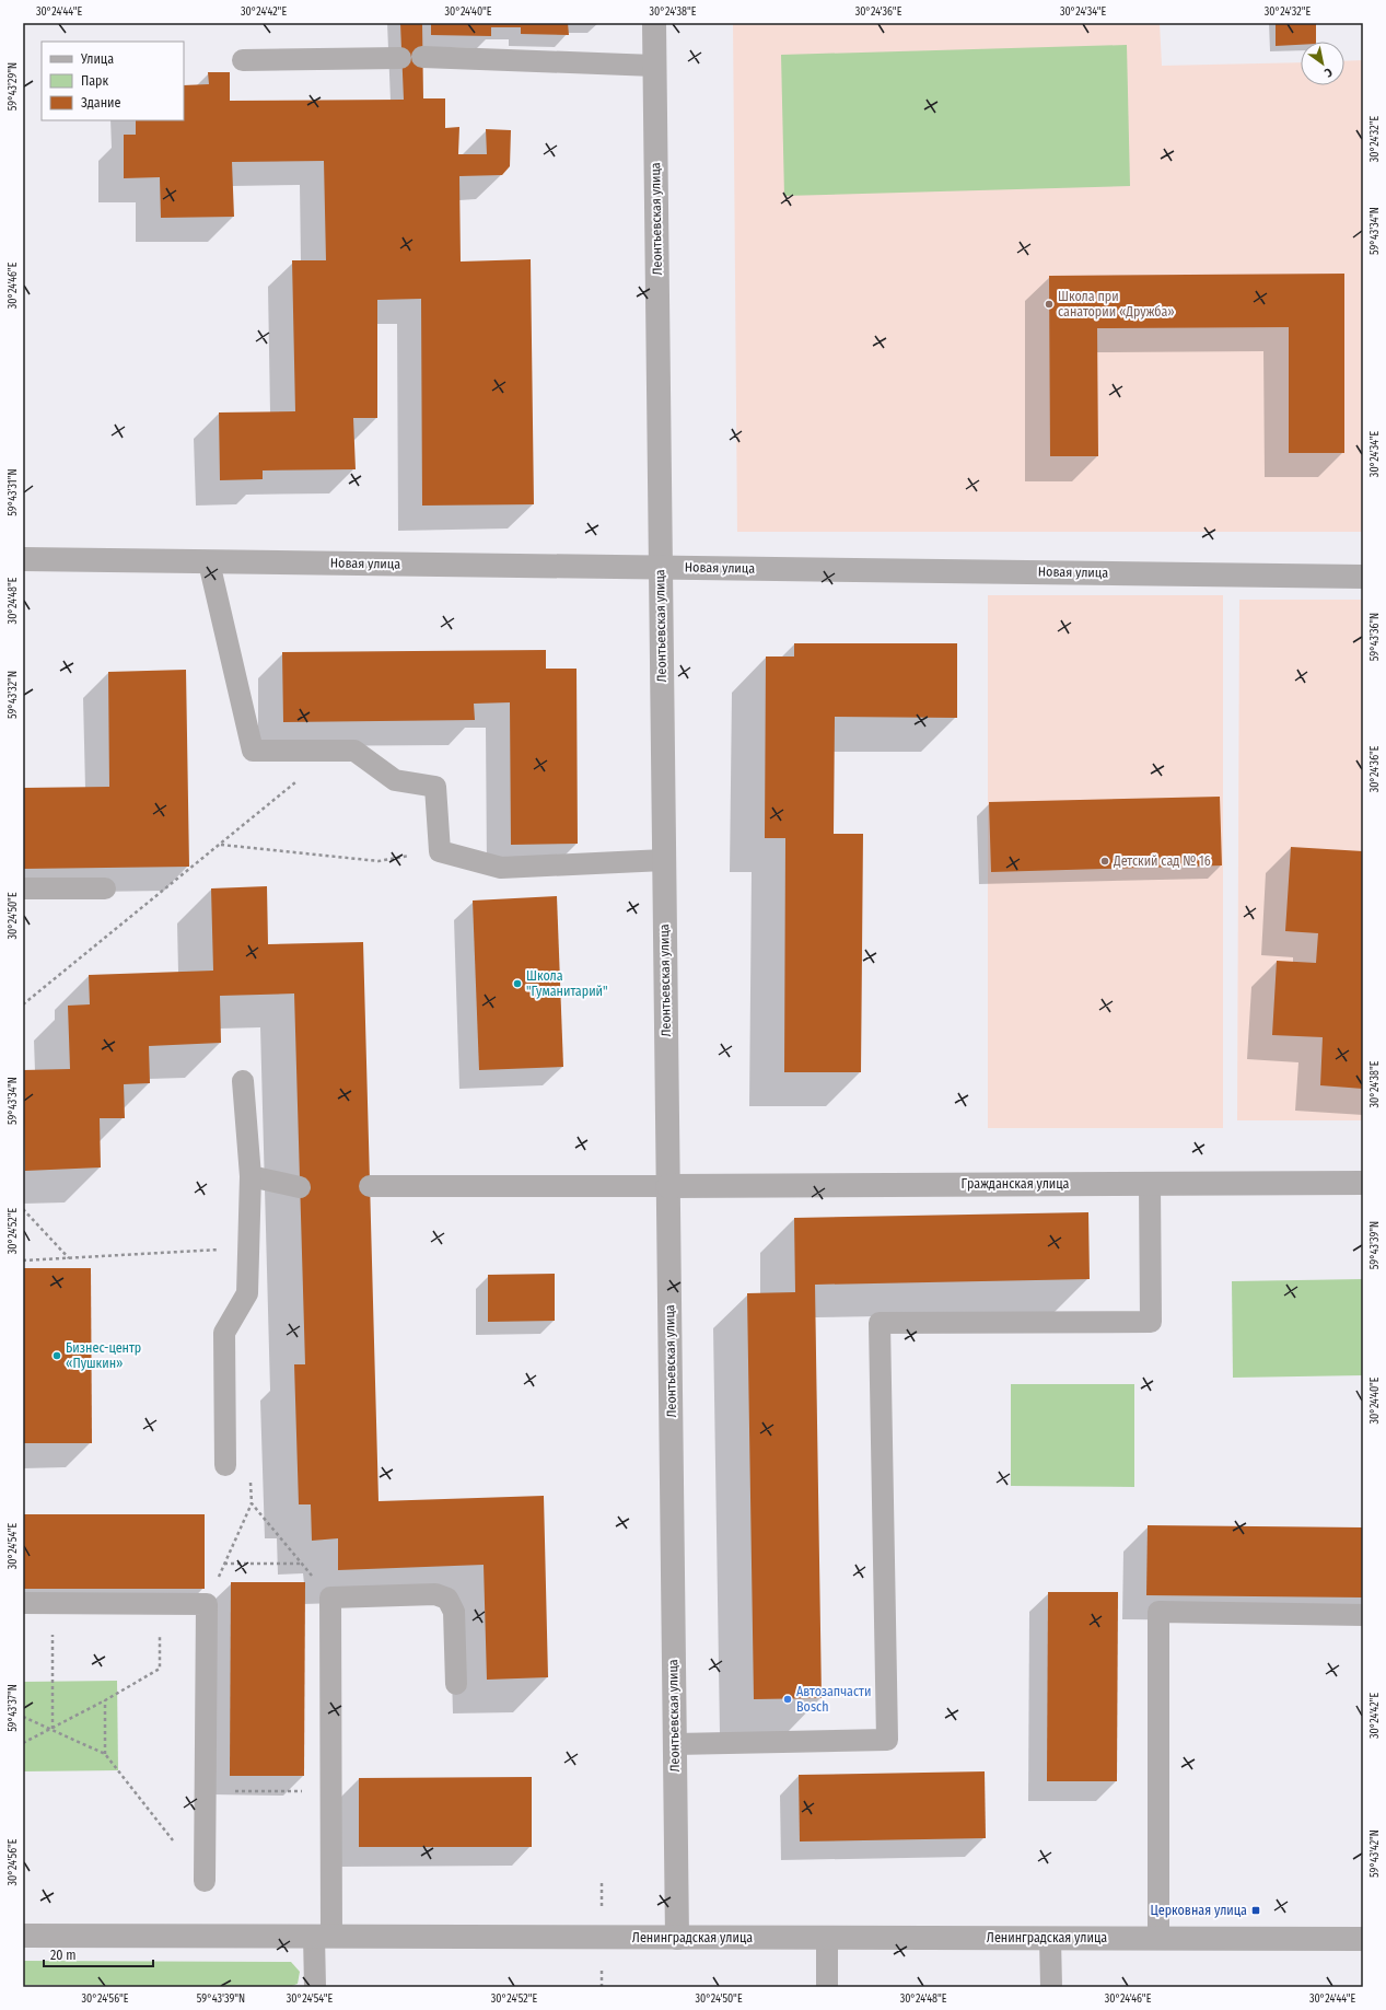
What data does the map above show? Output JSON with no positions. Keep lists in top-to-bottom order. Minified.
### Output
{"streets":{"street":["Леонтьевская улица","Новая улица","Гражданская улица","Ленинградская улица"]},"crossings":[["Леонтьевская улица","Новая улица"],["Леонтьевская улица","Гражданская улица"],["Леонтьевская улица","Ленинградская улица"]],"places":{"other":["Школа при санатории «Дружба»","Детский сад № 16","Школа \"Гуманитарий\"","Бизнес-центр «Пушкин»","Автозапчасти Bosch"],"transit":["Церковная улица"]},"legend":["Улица","Парк","Здание"],"scale_bar":"20 m","north":"bottom right","coordinates":["30°24'44\"E","30°24'42\"E","30°24'40\"E","30°24'38\"E","30°24'36\"E","30°24'34\"E","30°24'32\"E","59°43'29\"N","59°43'34\"N","30°24'46\"E","59°43'31\"N","30°24'48\"E","59°43'36\"N","59°43'32\"N","30°24'50\"E","30°24'52\"E","59°43'39\"N","30°24'54\"E","59°43'37\"N","59°43'42\"N","30°24'56\"E"]}
